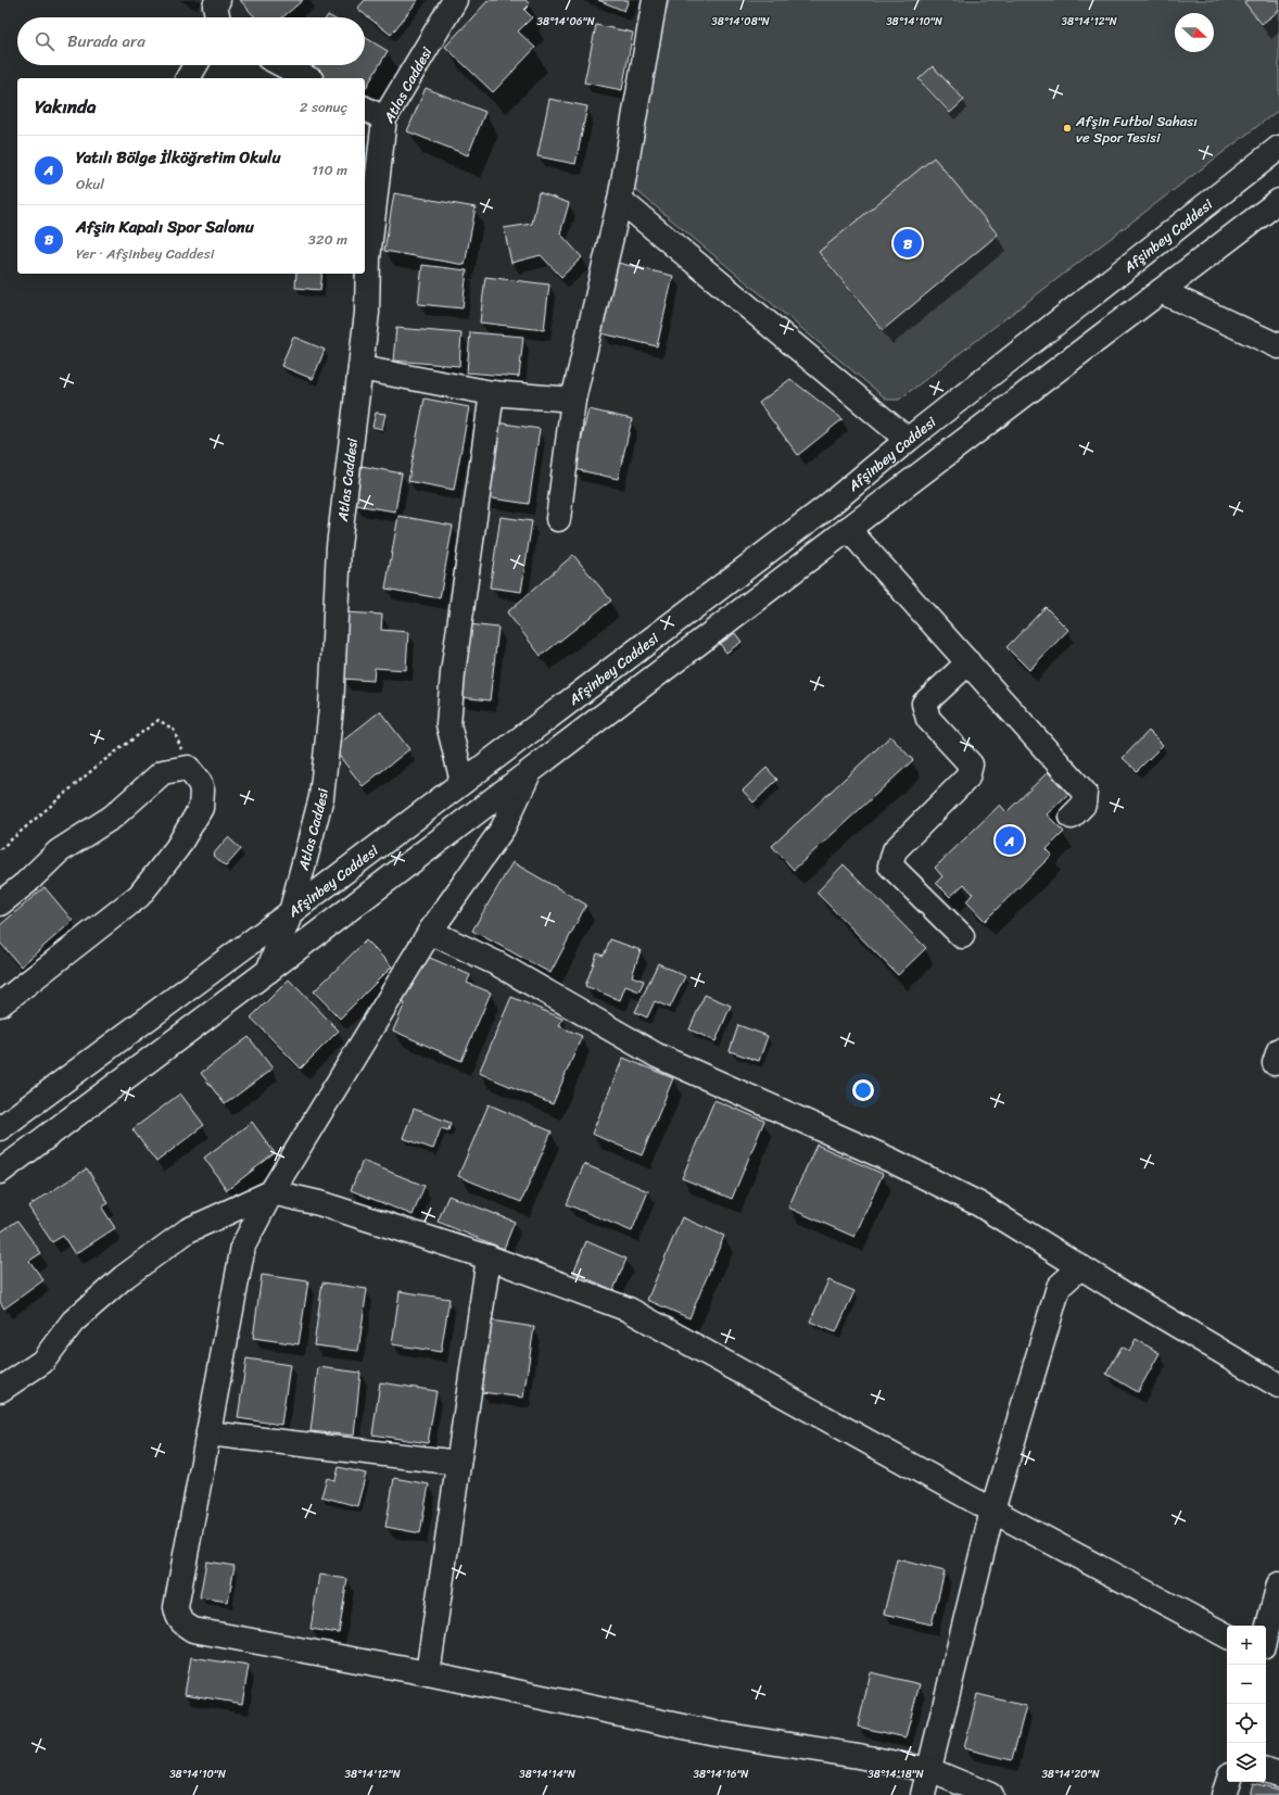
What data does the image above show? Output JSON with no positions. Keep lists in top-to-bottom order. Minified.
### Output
{"streets":{"street":["Atlas Caddesi","Afşinbey Caddesi"]},"crossings":[["Atlas Caddesi","Afşinbey Caddesi"]],"places":["Afşin Futbol Sahası ve Spor Tesisi"],"north":"right","page":{"search":"Burada ara","heading":["Yakında","2 sonuç"],"list":[{"mark":"A","name":"Yatılı Bölge İlköğretim Okulu","note":"Okul","value":"110 m"},{"mark":"B","name":"Afşin Kapalı Spor Salonu","note":"Yer · Afşinbey Caddesi","value":"320 m"}],"pins":["B","A"],"map_buttons":["+","−"]},"coordinates":["38°14'08\"N","38°14'10\"N","38°14'12\"N","38°14'06\"N","38°14'14\"N","38°14'16\"N","38°14'18\"N","38°14'20\"N"]}
